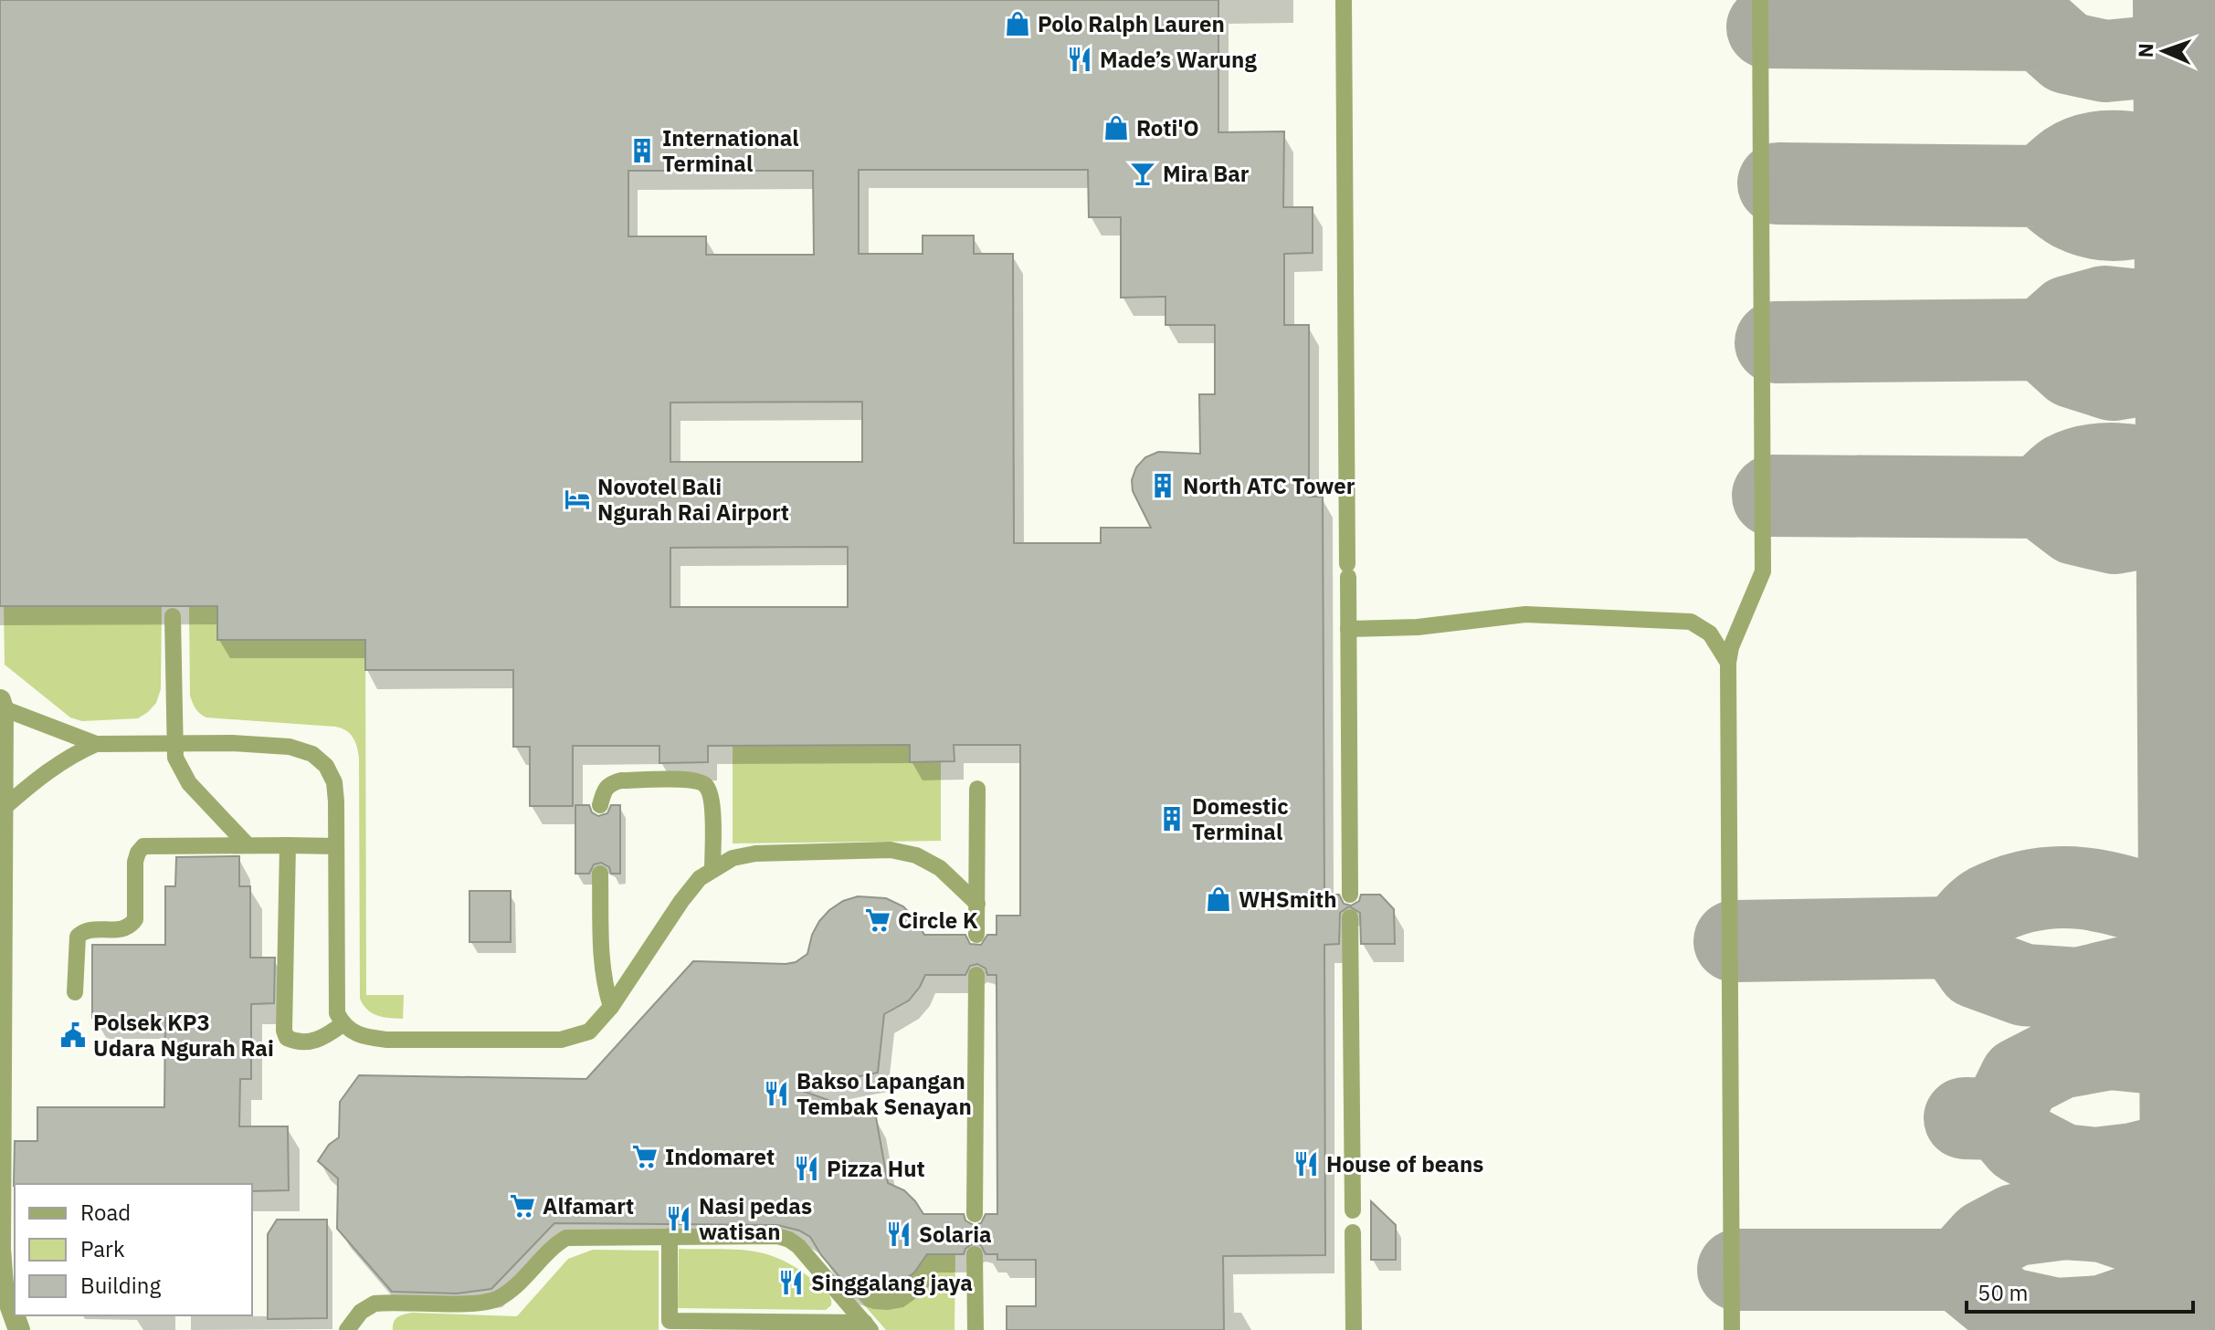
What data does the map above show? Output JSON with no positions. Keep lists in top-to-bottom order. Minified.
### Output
{"places":{"shop":["Polo Ralph Lauren","Roti'O","WHSmith"],"restaurant":["Made’s Warung","Bakso Lapangan Tembak Senayan","House of beans","Pizza Hut","Nasi pedas watisan","Solaria","Singgalang jaya"],"building":["International Terminal","North ATC Tower","Domestic Terminal"],"bar":["Mira Bar"],"hotel":["Novotel Bali Ngurah Rai Airport"],"supermarket":["Circle K","Indomaret","Alfamart"],"public building":["Polsek KP3 Udara Ngurah Rai"]},"legend":["Road","Park","Building"],"scale_bar":"50 m","north":"left"}
